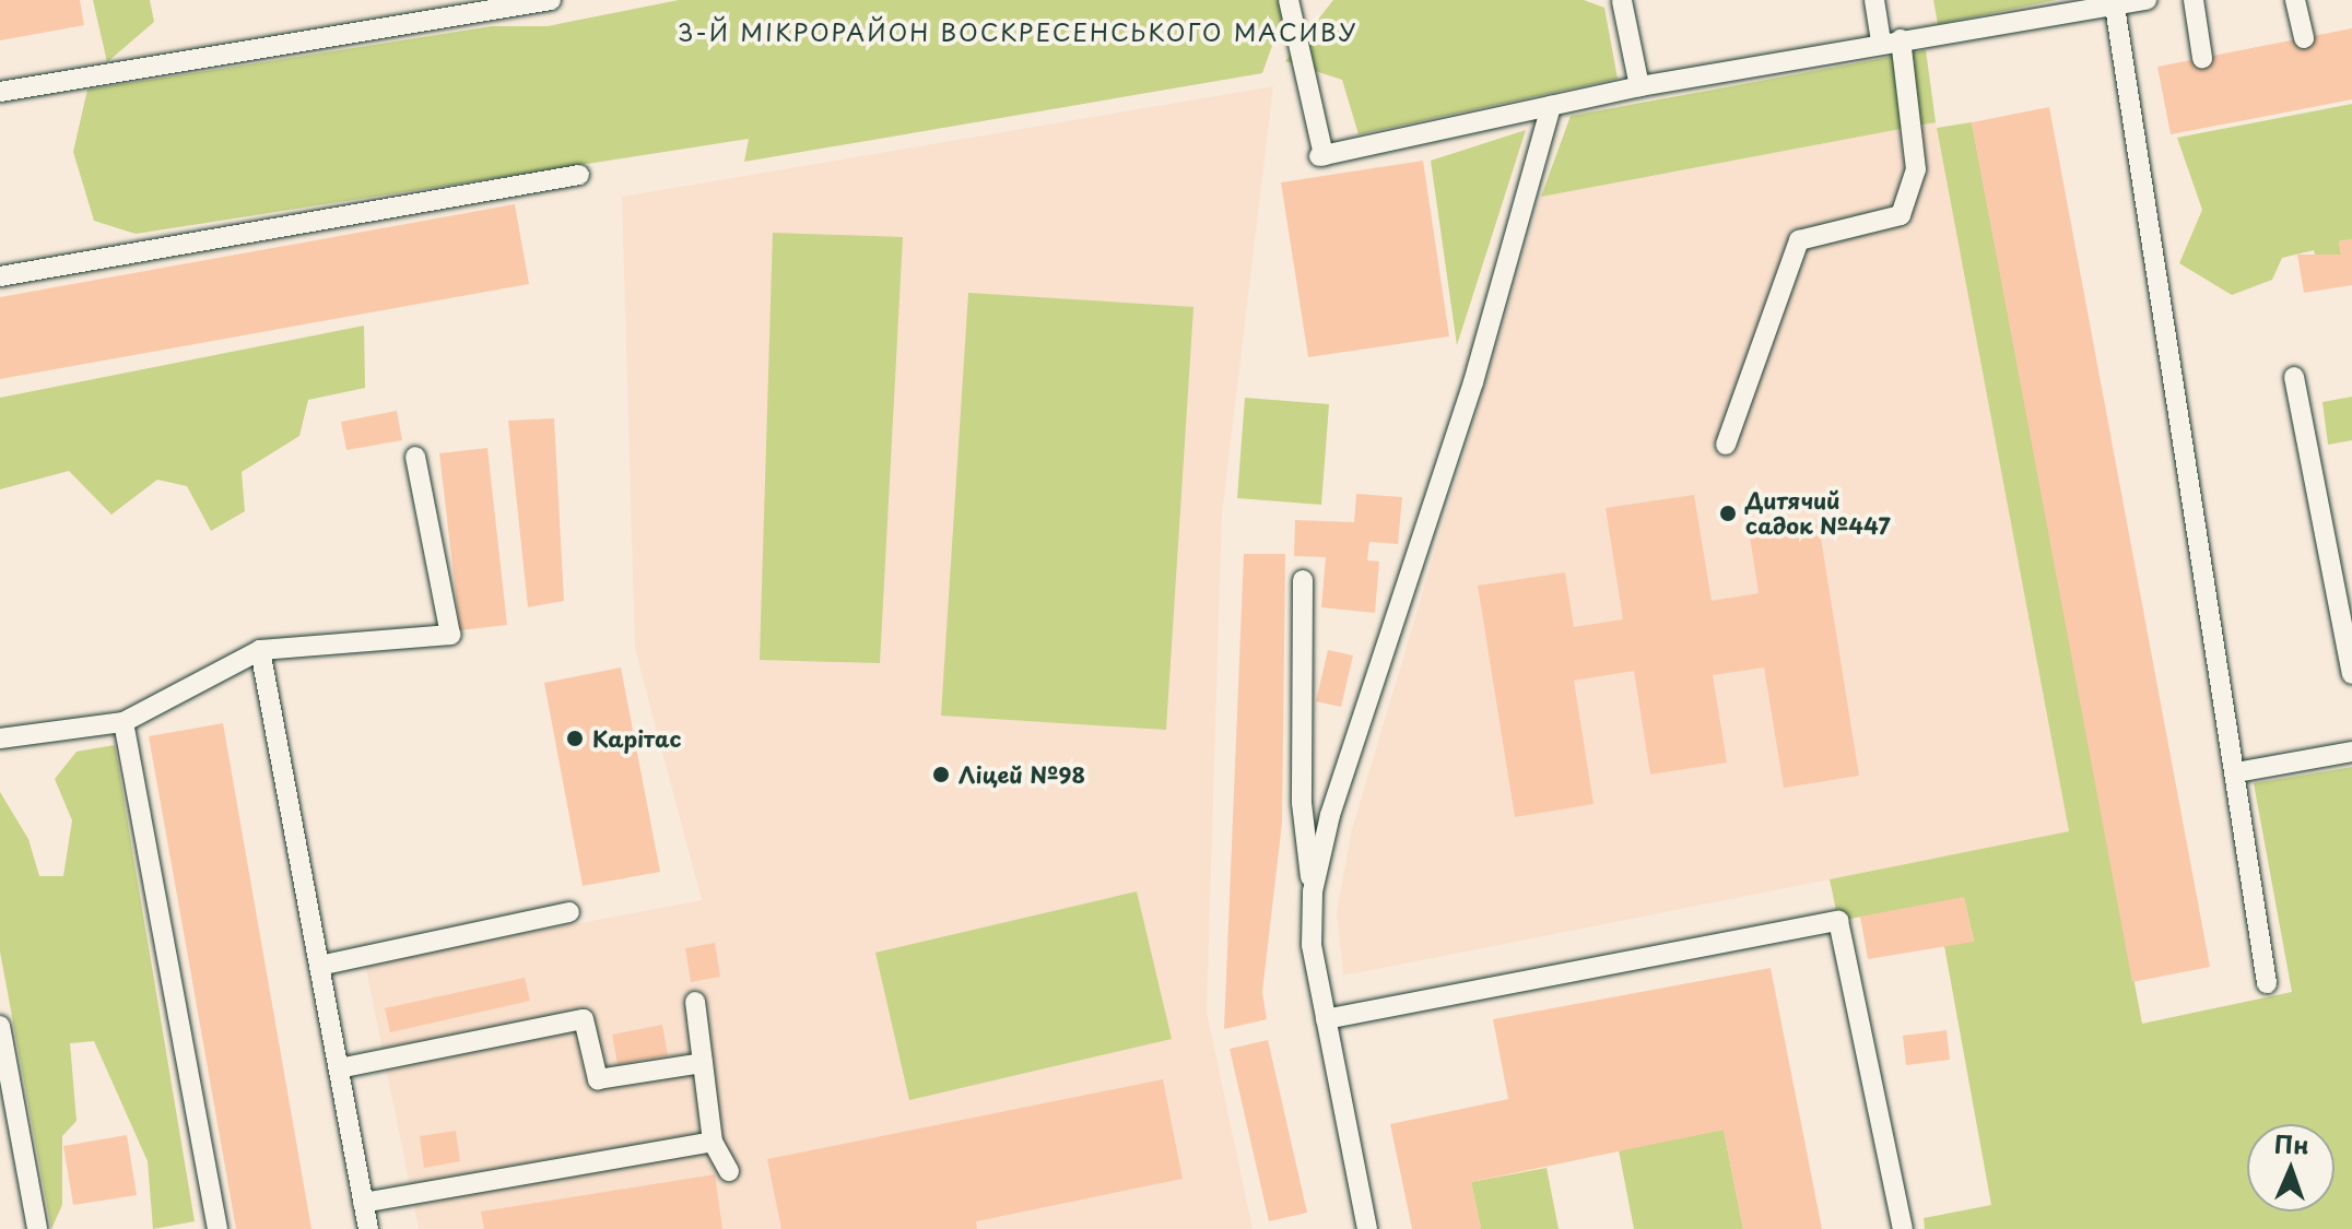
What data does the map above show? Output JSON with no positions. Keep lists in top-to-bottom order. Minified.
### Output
{"districts":["3-Й МІКРОРАЙОН ВОСКРЕСЕНСЬКОГО МАСИВУ"],"places":["Дитячий садок №447","Карітас","Ліцей №98"],"north":"top"}
